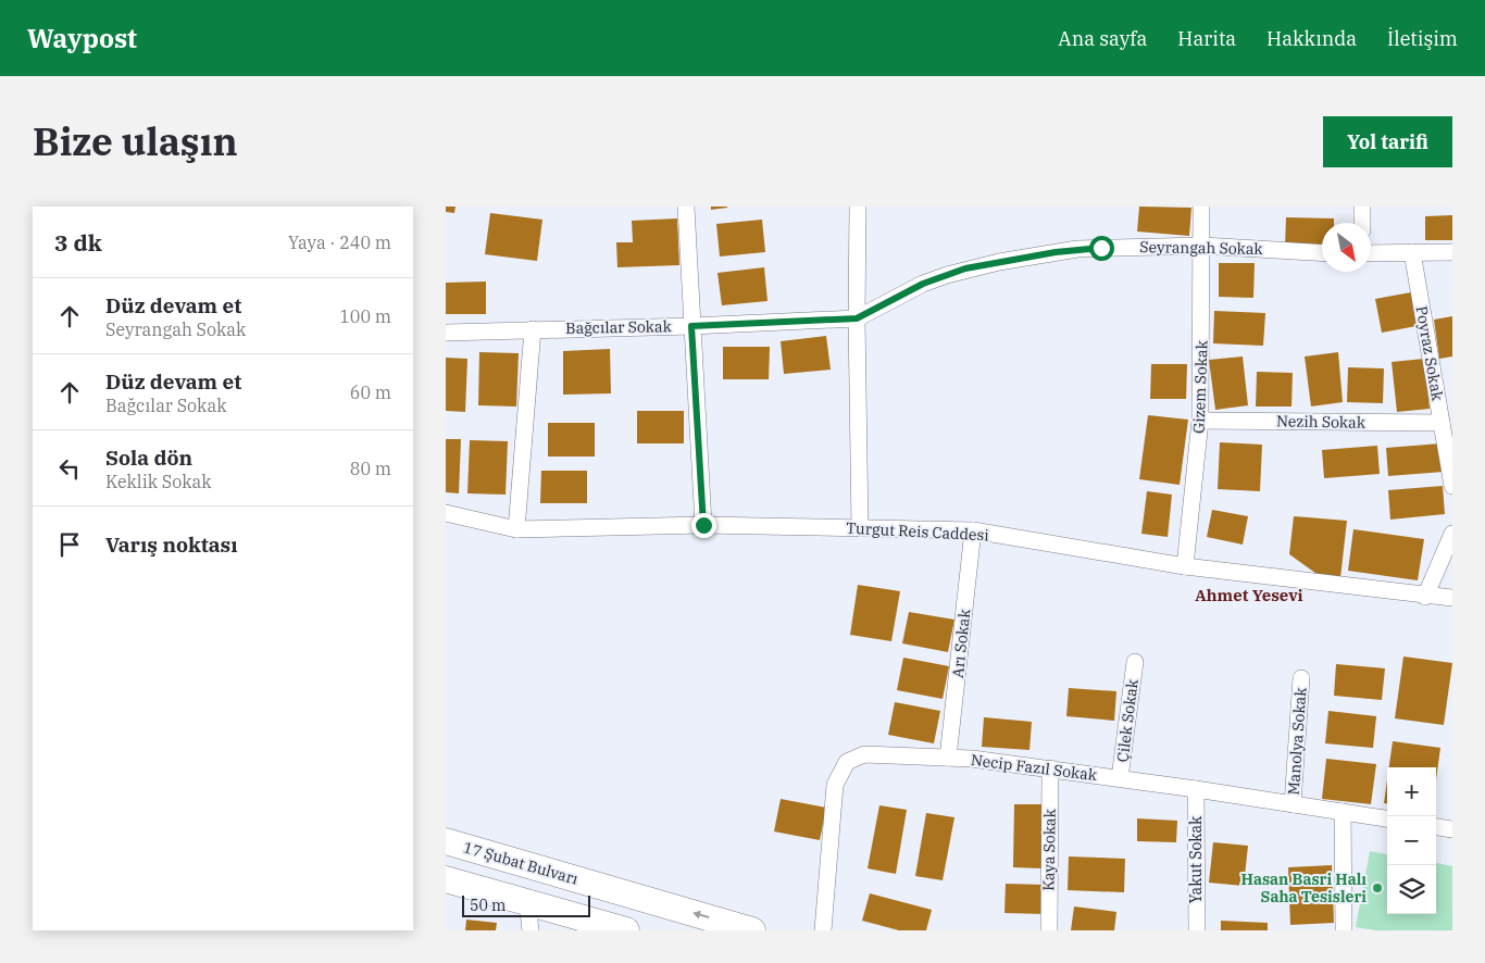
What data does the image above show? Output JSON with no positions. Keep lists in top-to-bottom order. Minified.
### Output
{"streets":{"highway":["17 Şubat Bulvarı"],"street":["Seyrangah Sokak","Bağcılar Sokak","Poyraz Sokak","Gizem Sokak","Nezih Sokak","Turgut Reis Caddesi","Arı Sokak","Çilek Sokak","Manolya Sokak","Necip Fazıl Sokak","Kaya Sokak","Yakut Sokak"]},"crossings":[["Seyrangah Sokak","Bağcılar Sokak"],["Seyrangah Sokak","Gizem Sokak"],["Poyraz Sokak","Nezih Sokak"],["Gizem Sokak","Nezih Sokak"],["Gizem Sokak","Turgut Reis Caddesi"],["Turgut Reis Caddesi","Arı Sokak"],["Arı Sokak","Necip Fazıl Sokak"],["Çilek Sokak","Necip Fazıl Sokak"],["Manolya Sokak","Necip Fazıl Sokak"],["Necip Fazıl Sokak","Kaya Sokak"],["Necip Fazıl Sokak","Yakut Sokak"]],"districts":["Ahmet Yesevi"],"places":["Hasan Basri Halı Saha Tesisleri"],"scale_bar":"50 m","north":"bottom right","page":{"header":"Waypost","nav":["Ana sayfa","Harita","Hakkında","İletişim"],"title":"Bize ulaşın","buttons":"Yol tarifi","heading":["3 dk","Yaya · 240 m"],"list":[["Düz devam et","Seyrangah Sokak","100 m"],["Düz devam et","Bağcılar Sokak","60 m"],["Sola dön","Keklik Sokak","80 m"],"Varış noktası"],"map_buttons":["+","−"],"scale":"50 m"}}
